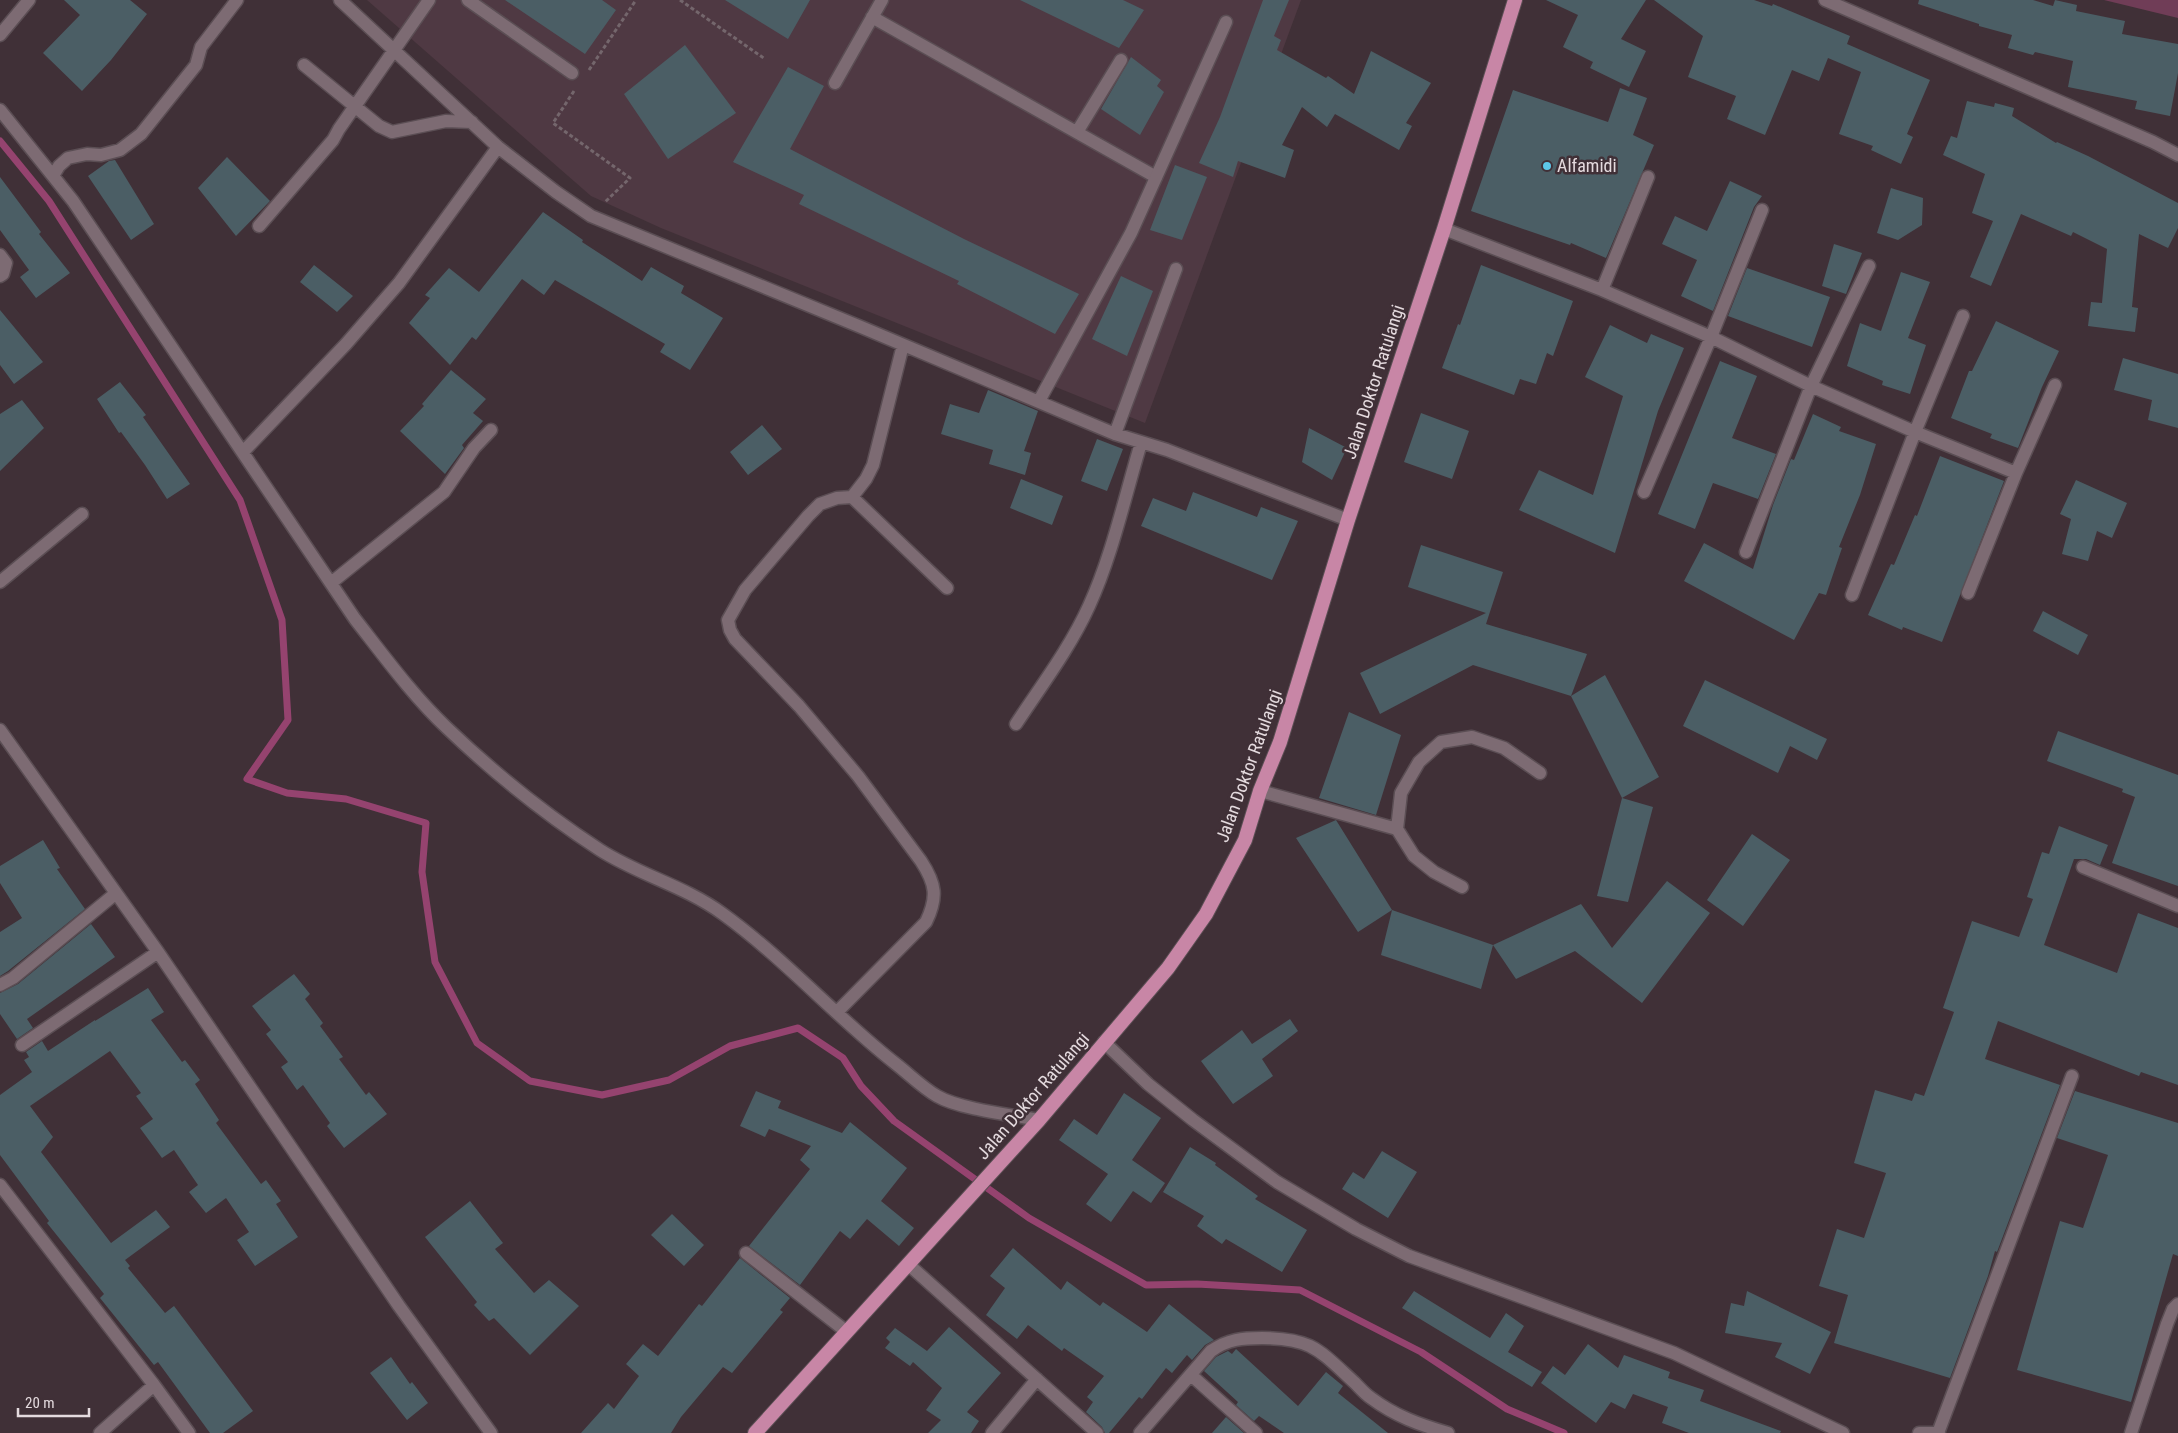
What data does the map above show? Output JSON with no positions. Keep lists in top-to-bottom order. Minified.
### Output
{"streets":{"highway":["Jalan Doktor Ratulangi"]},"places":["Alfamidi"],"scale_bar":"20 m"}
